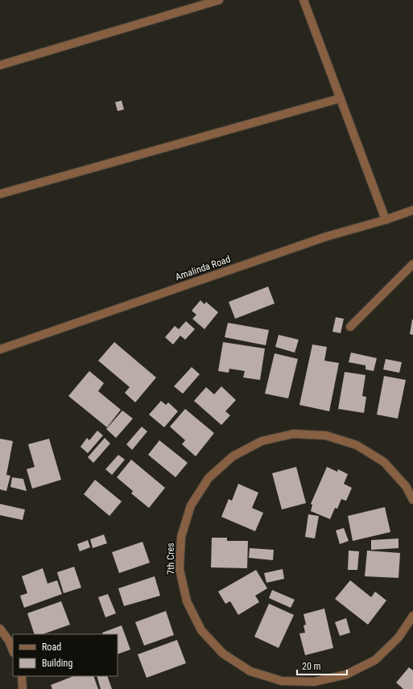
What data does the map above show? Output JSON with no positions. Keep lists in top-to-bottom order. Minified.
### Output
{"streets":{"street":["Amalinda Road","7th Cres"]},"legend":["Road","Building"],"scale_bar":"20 m"}
